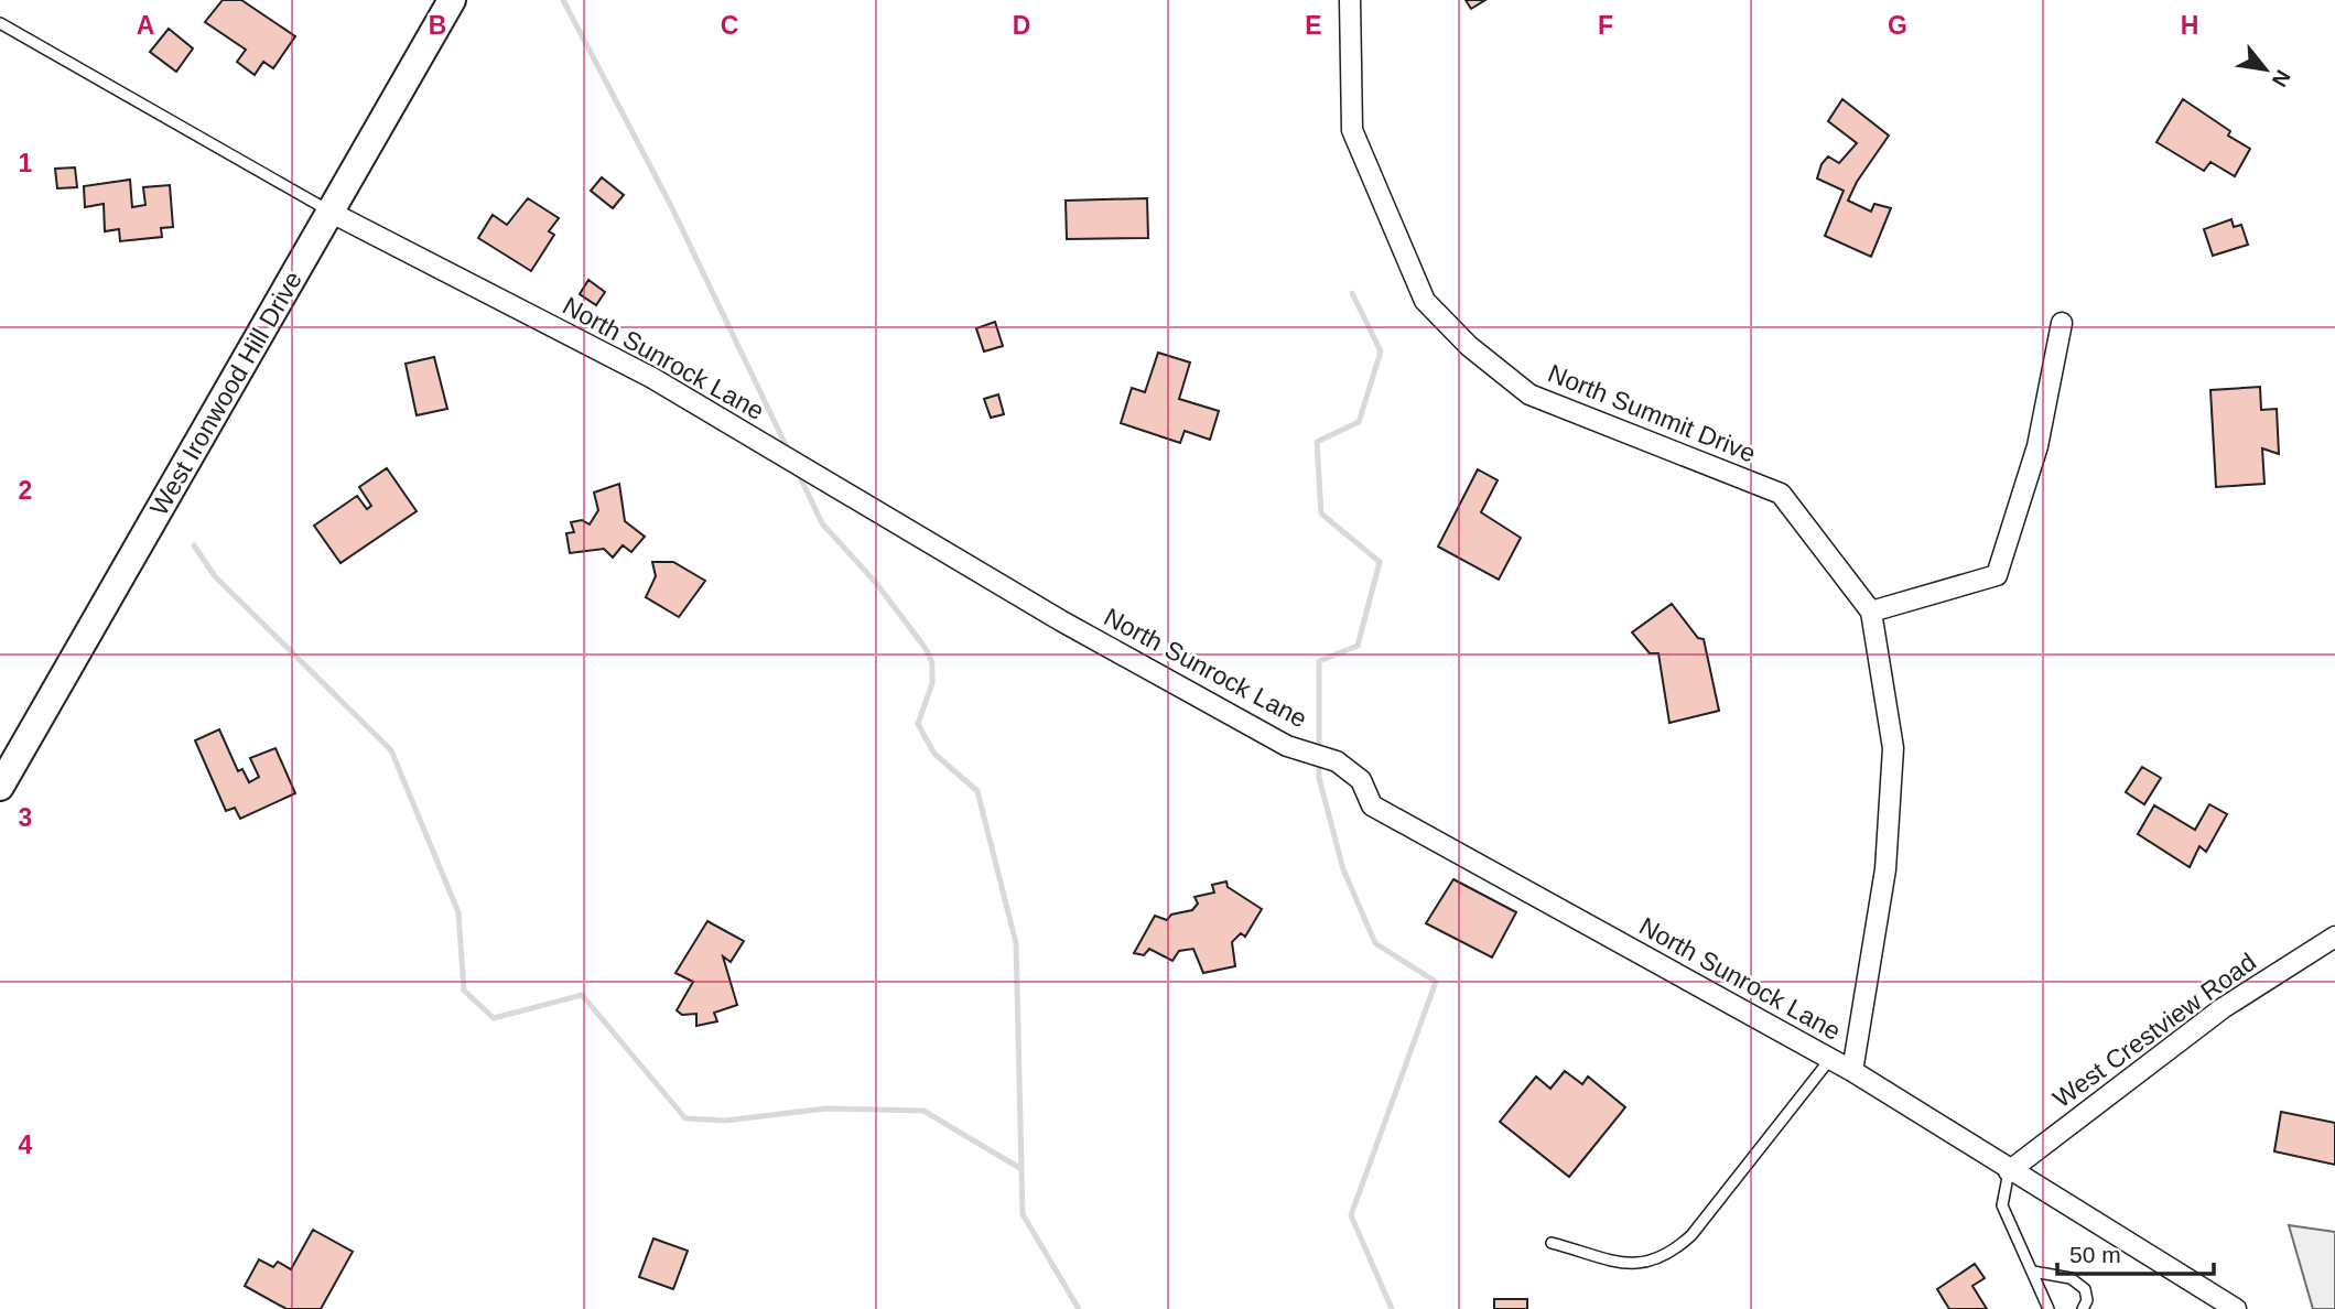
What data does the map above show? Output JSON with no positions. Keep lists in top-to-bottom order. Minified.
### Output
{"streets":{"street":["North Sunrock Lane","West Ironwood Hill Drive","North Summit Drive","West Crestview Road"]},"crossings":[["North Sunrock Lane","West Ironwood Hill Drive"],["North Sunrock Lane","North Summit Drive"],["North Sunrock Lane","West Crestview Road"]],"scale_bar":"50 m","north":"bottom right","grid":{"columns":["A","B","C","D","E","F","G","H"],"rows":["1","2","3","4"]}}
